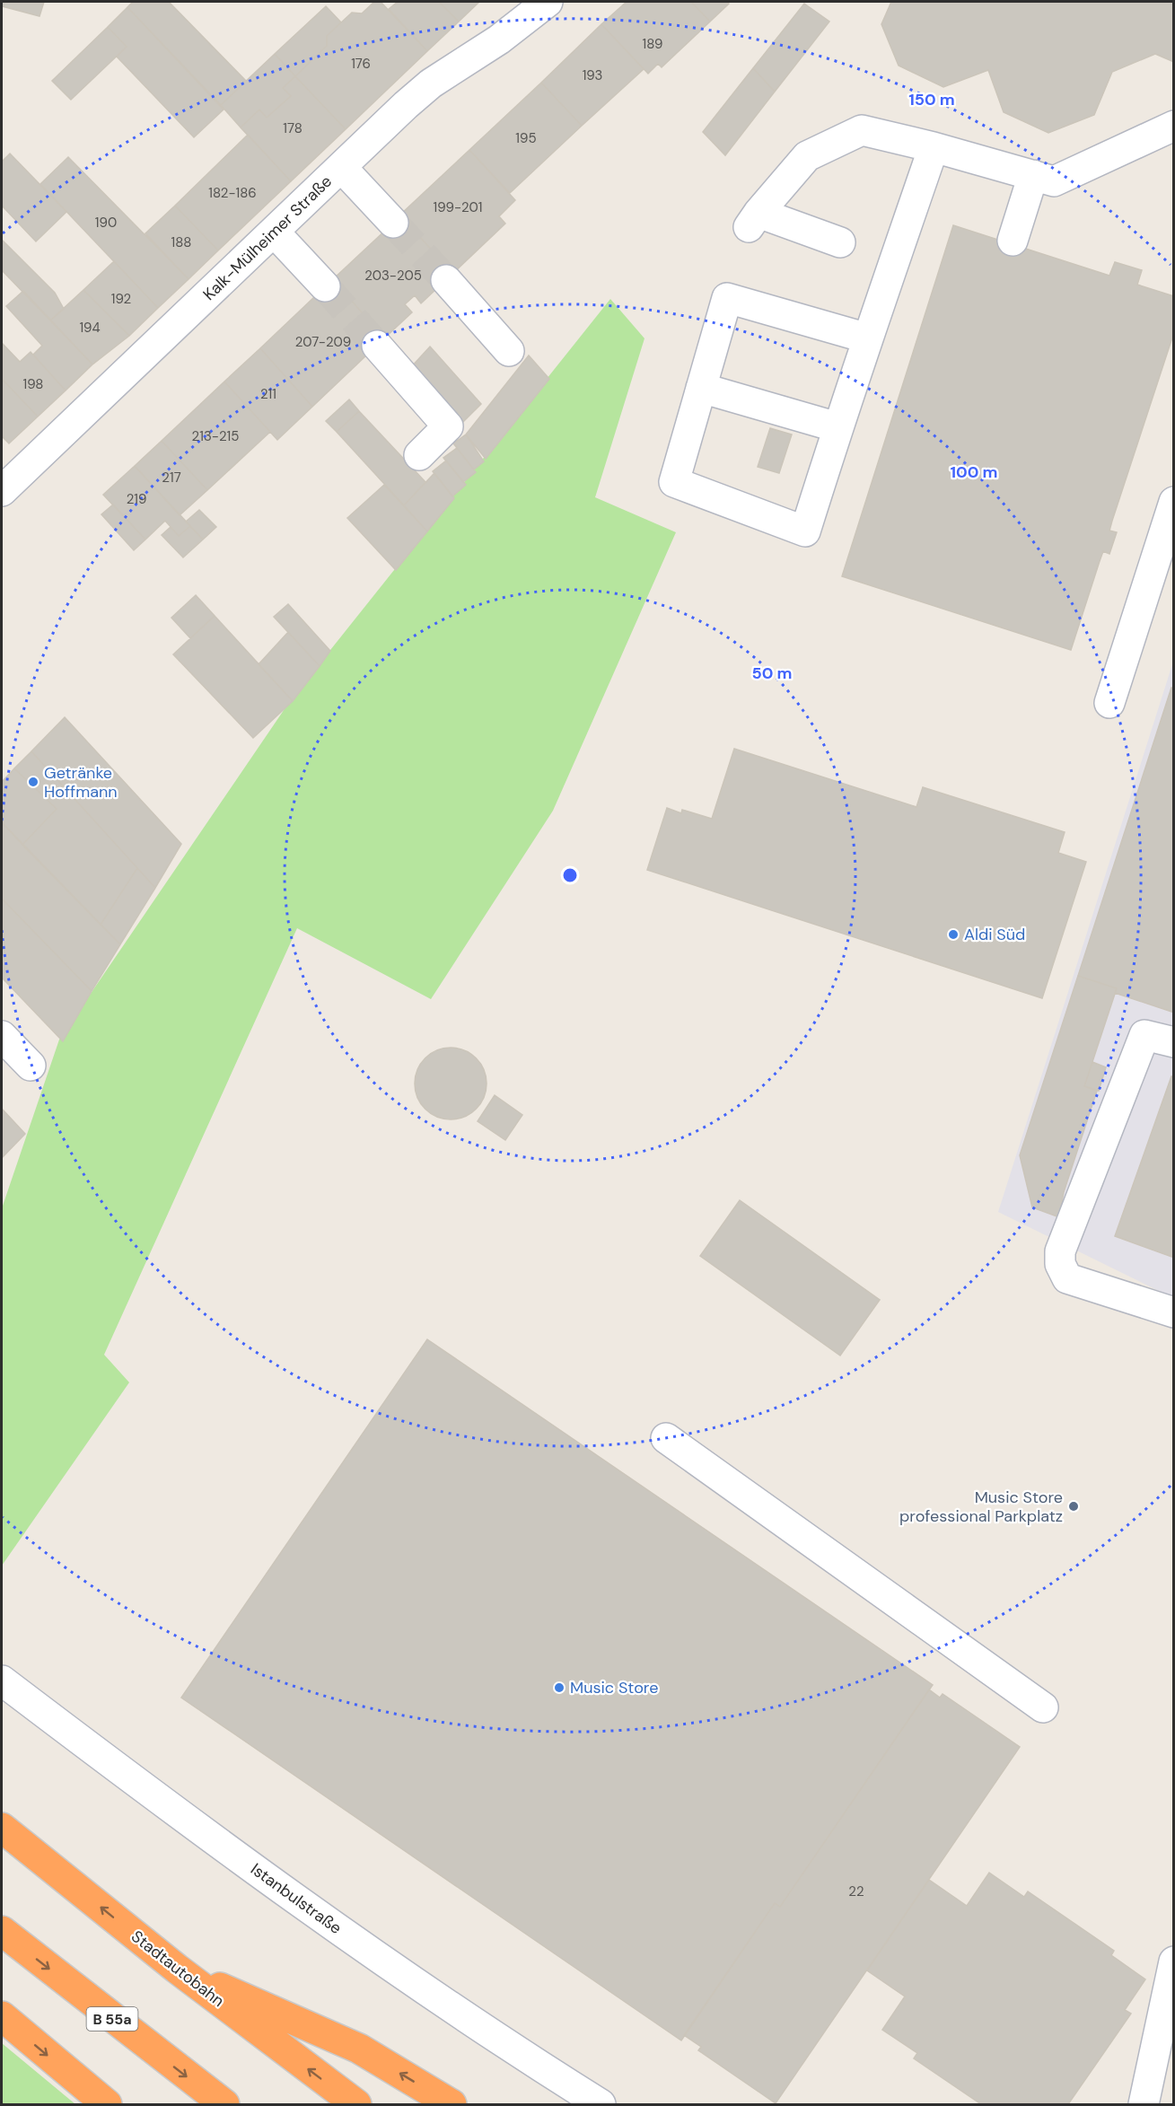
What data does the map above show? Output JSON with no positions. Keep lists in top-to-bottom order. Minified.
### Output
{"streets":{"highway":["Stadtautobahn","B 55a"],"street":["Kalk-Mülheimer Straße","Istanbulstraße"]},"places":["Getränke Hoffmann","Aldi Süd","Music Store professional Parkplatz","Music Store"],"house_numbers":["189","176","193","178","195","182-186","199-201","190","188","203-205","192","194","207-209","198","211","213-215","217","219","22"],"rings":["150 m","100 m","50 m"]}
